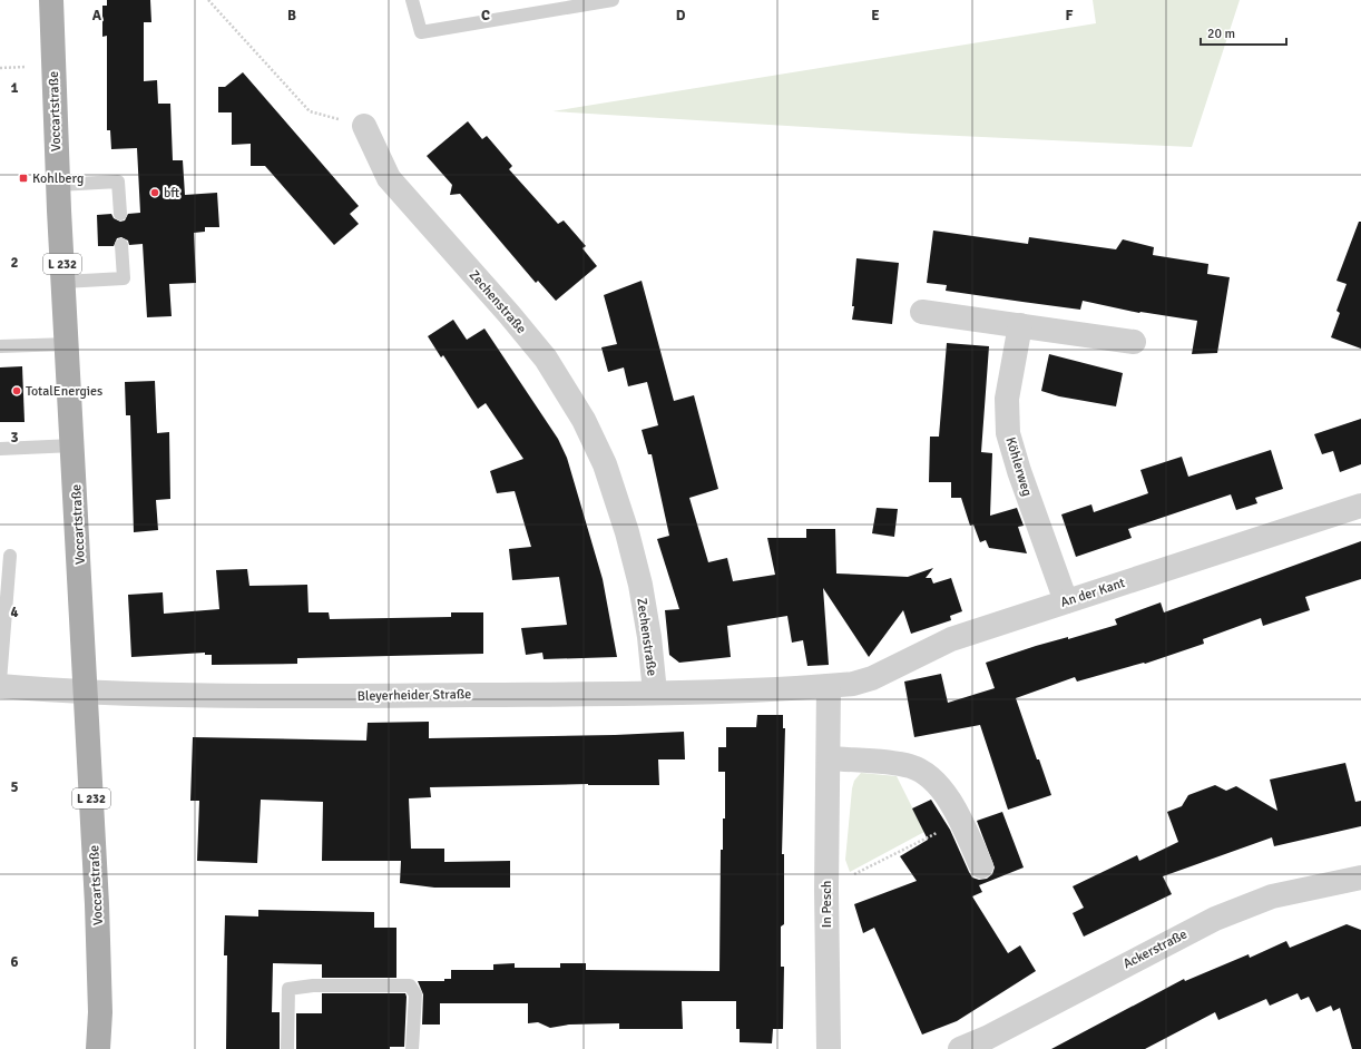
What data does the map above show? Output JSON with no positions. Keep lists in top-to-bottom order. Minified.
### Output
{"streets":{"main road":["Voccartstraße","L 232"],"street":["Zechenstraße","Köhlerweg","An der Kant","Bleyerheider Straße","In Pesch","Ackerstraße"]},"crossings":[["Voccartstraße","Bleyerheider Straße"],["Zechenstraße","Bleyerheider Straße"],["Köhlerweg","An der Kant"],["An der Kant","Bleyerheider Straße"],["An der Kant","In Pesch"],["Bleyerheider Straße","In Pesch"]],"places":{"transit":["Kohlberg"],"other":["bft","TotalEnergies"]},"scale_bar":"20 m","grid":{"columns":["A","B","C","D","E","F"],"rows":["1","2","3","4","5","6"]}}
